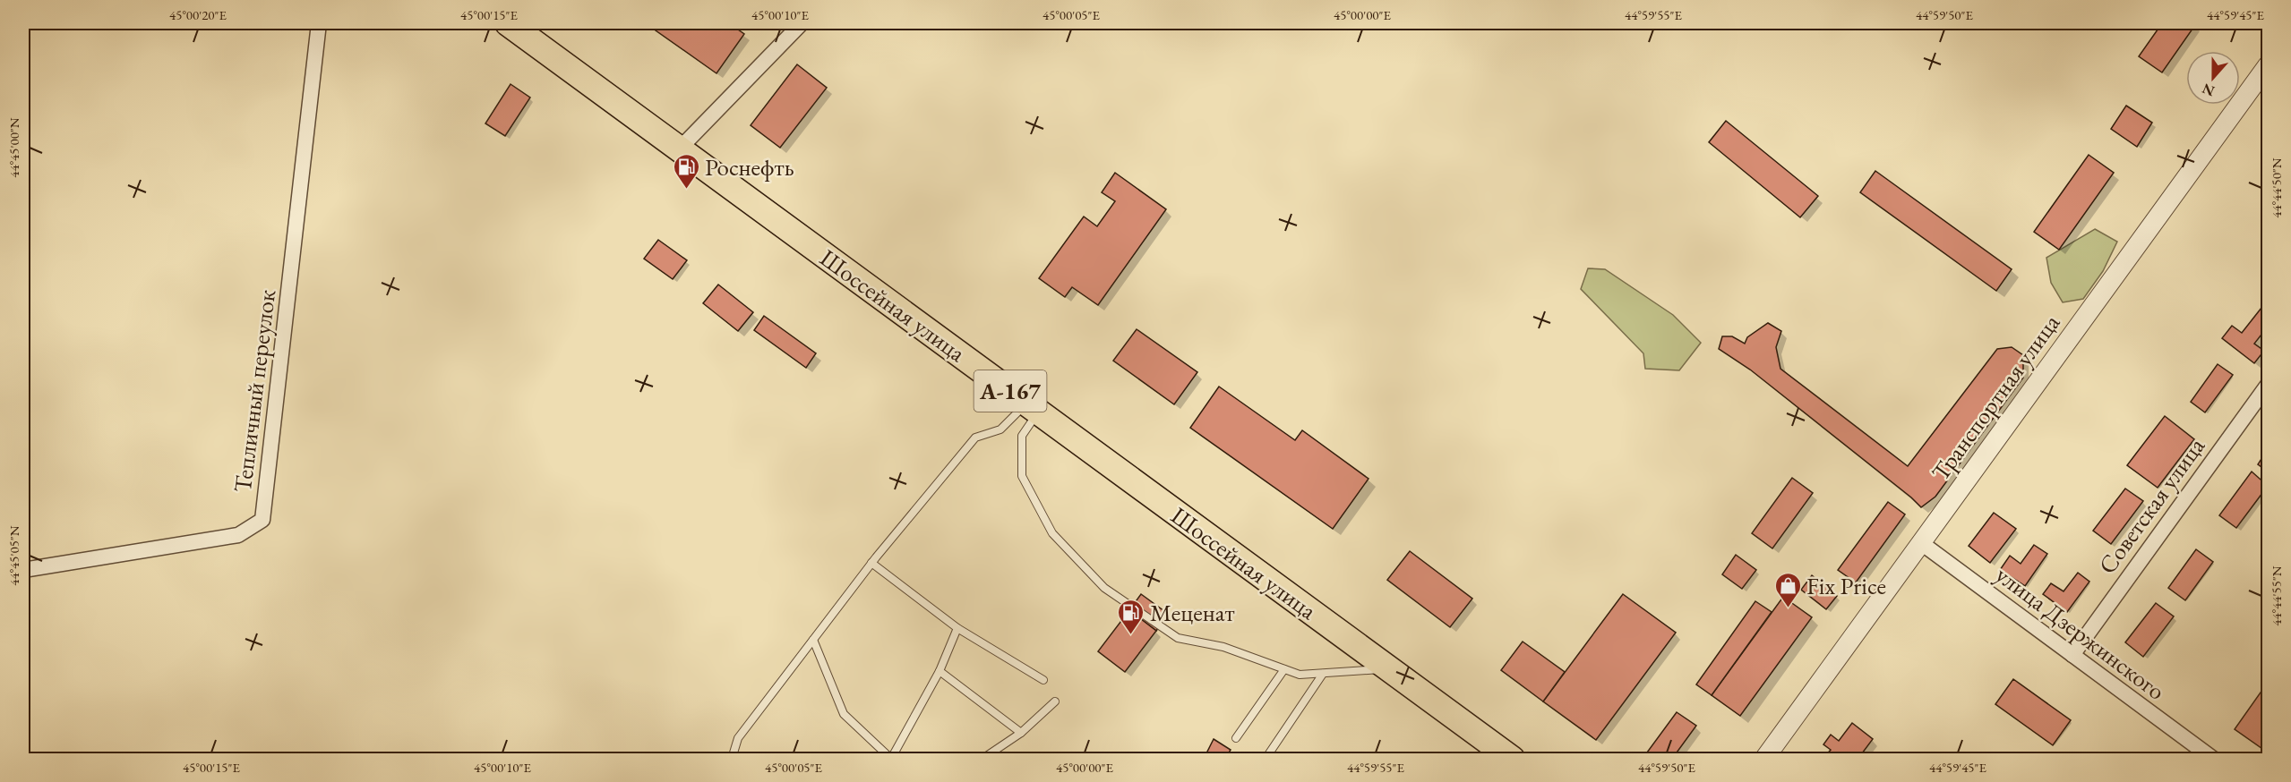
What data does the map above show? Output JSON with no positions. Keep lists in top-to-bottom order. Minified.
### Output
{"streets":{"highway":["Шоссейная улица","А-167"],"street":["Тепличный переулок","Транспортная улица","Советская улица","улица Дзержинского"]},"crossings":[["Транспортная улица","улица Дзержинского"],["Советская улица","улица Дзержинского"]],"places":{"fuel station":["Роснефть","Меценат"],"shop":["Fix Price"]},"north":"bottom","coordinates":["45°00'20\"E","45°00'15\"E","45°00'10\"E","45°00'05\"E","45°00'00\"E","44°59'55\"E","44°59'50\"E","44°59'45\"E","44°45'00\"N","44°44'50\"N","44°45'05\"N","44°44'55\"N"]}
